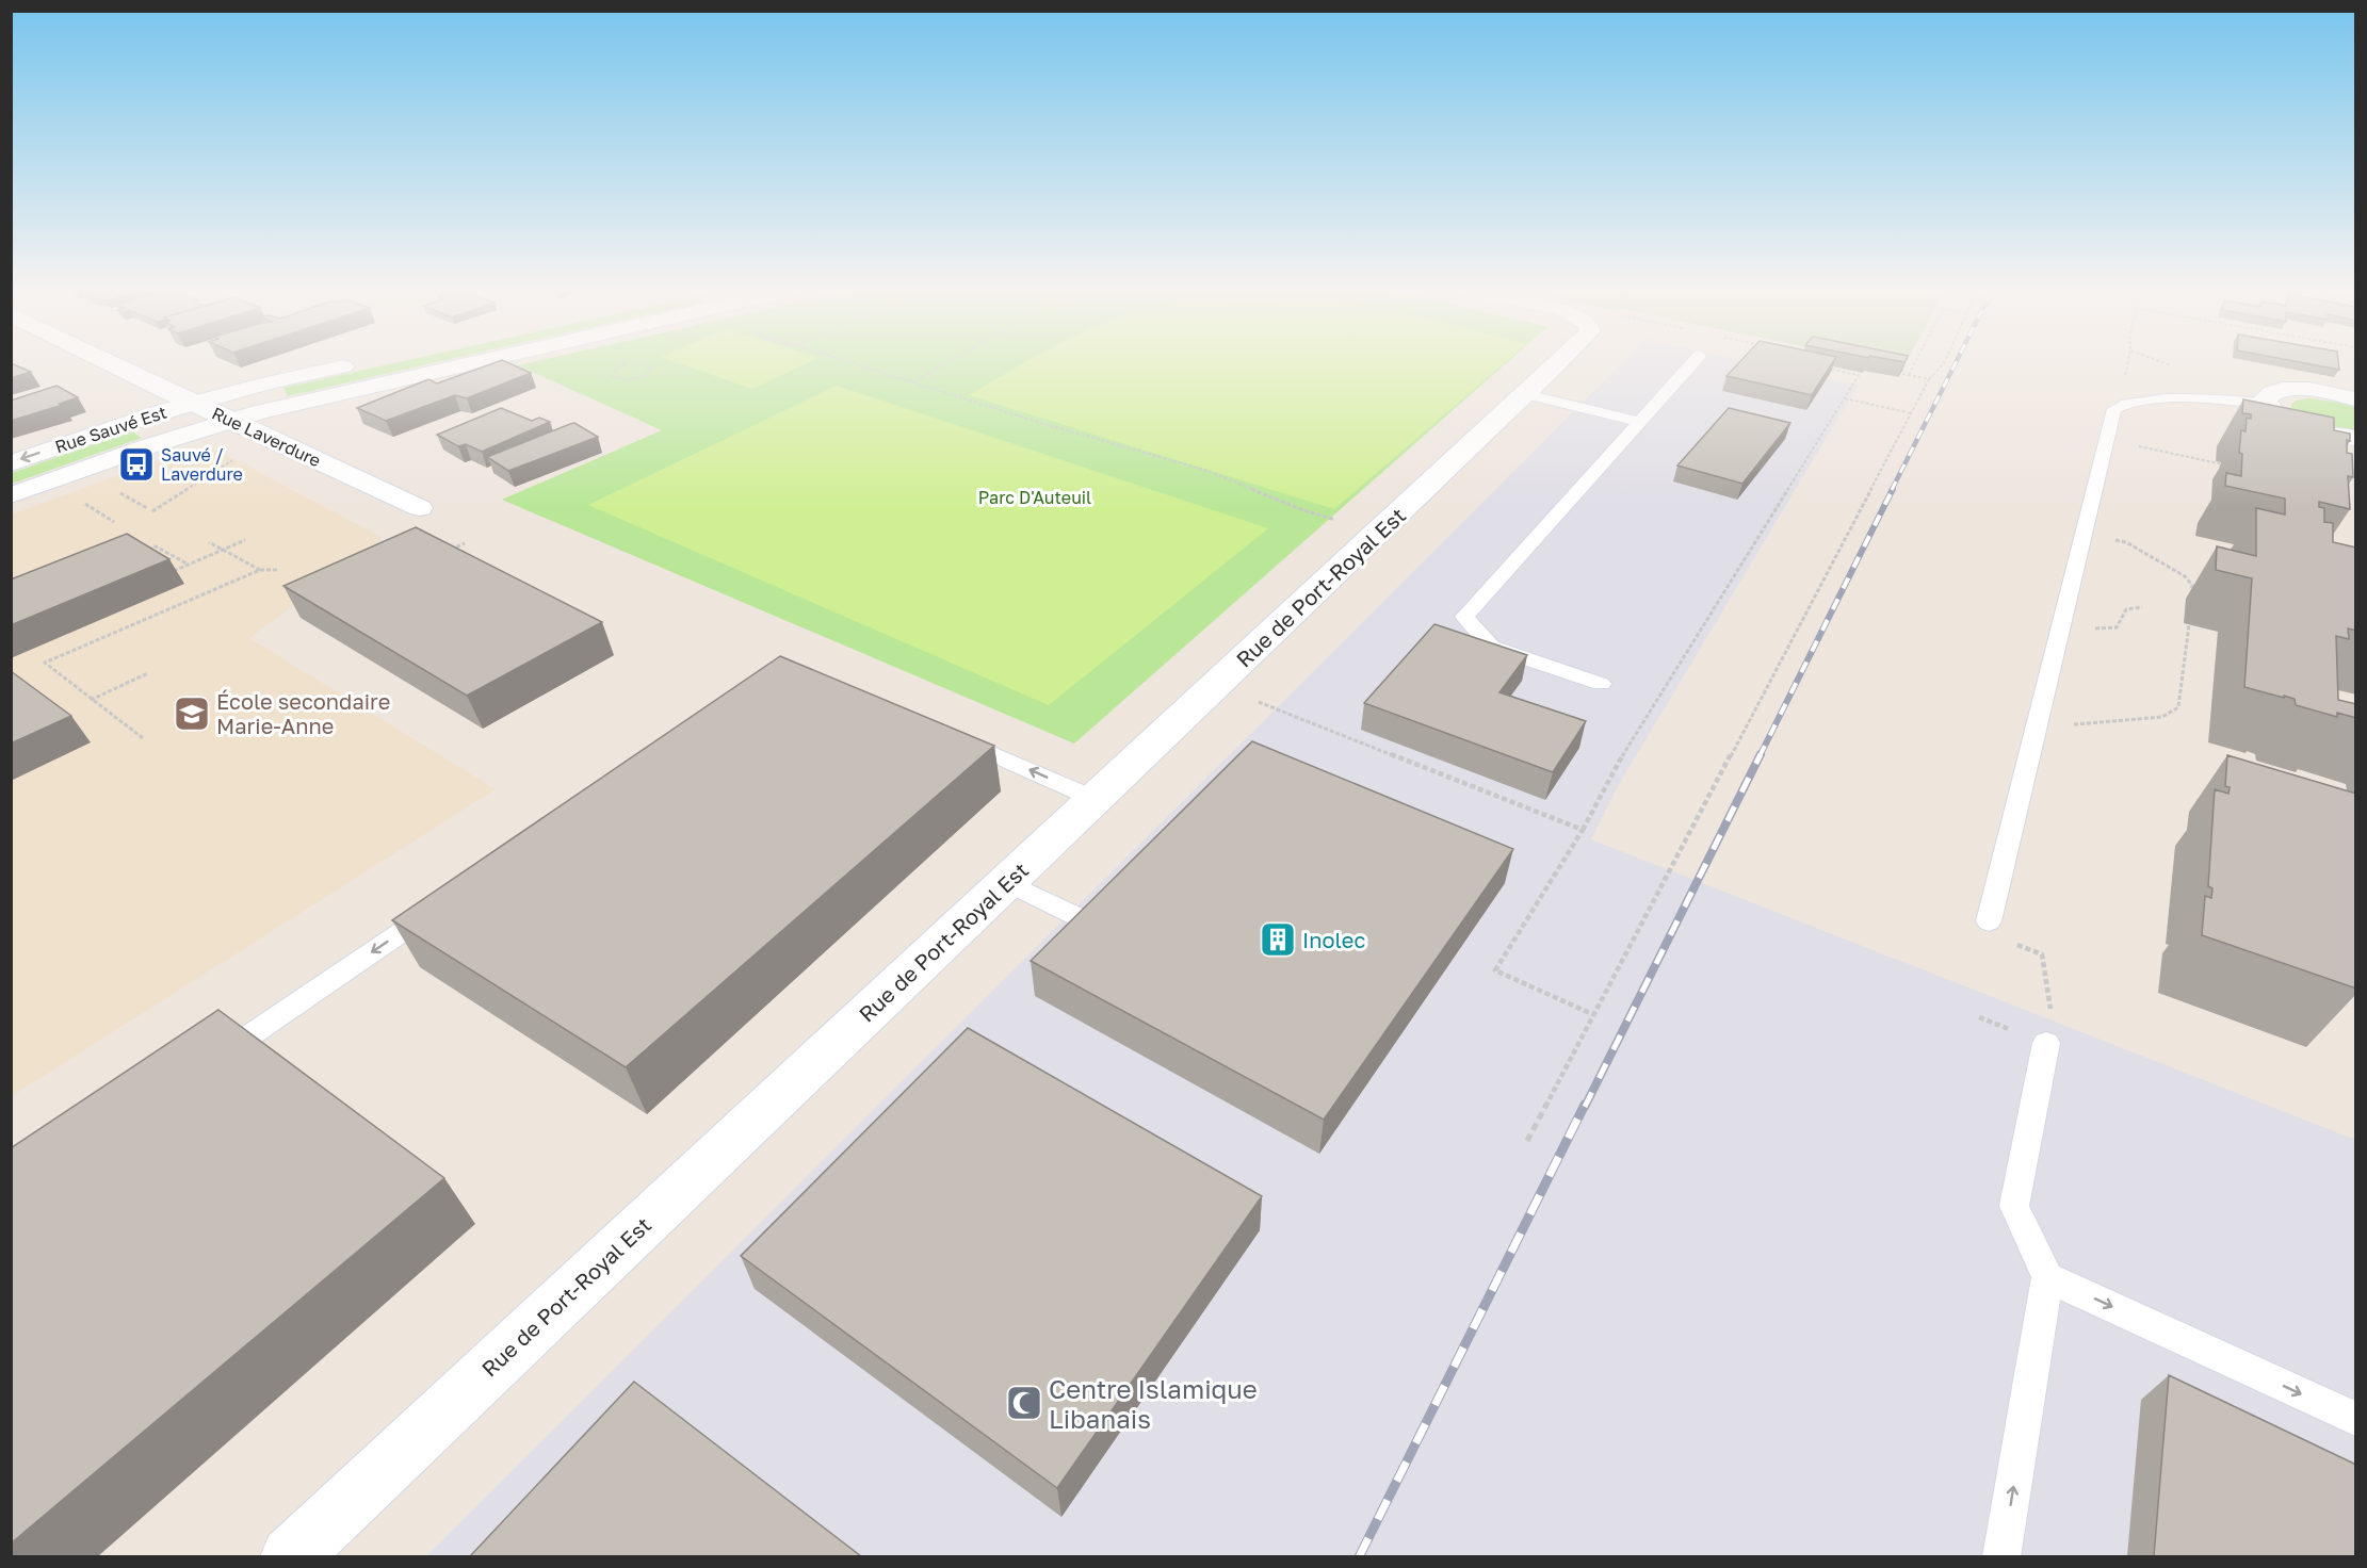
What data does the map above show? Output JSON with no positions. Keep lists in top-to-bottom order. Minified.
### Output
{"streets":{"street":["Rue Sauvé Est","Rue Laverdure","Rue de Port-Royal Est"]},"crossings":[["Rue Sauvé Est","Rue Laverdure"]],"parks":["Parc D'Auteuil"],"places":{"bus stop":["Sauvé / Laverdure"],"school or university":["École secondaire Marie-Anne"],"building":["Inolec"],"mosque":["Centre Islamique Libanais"]}}
